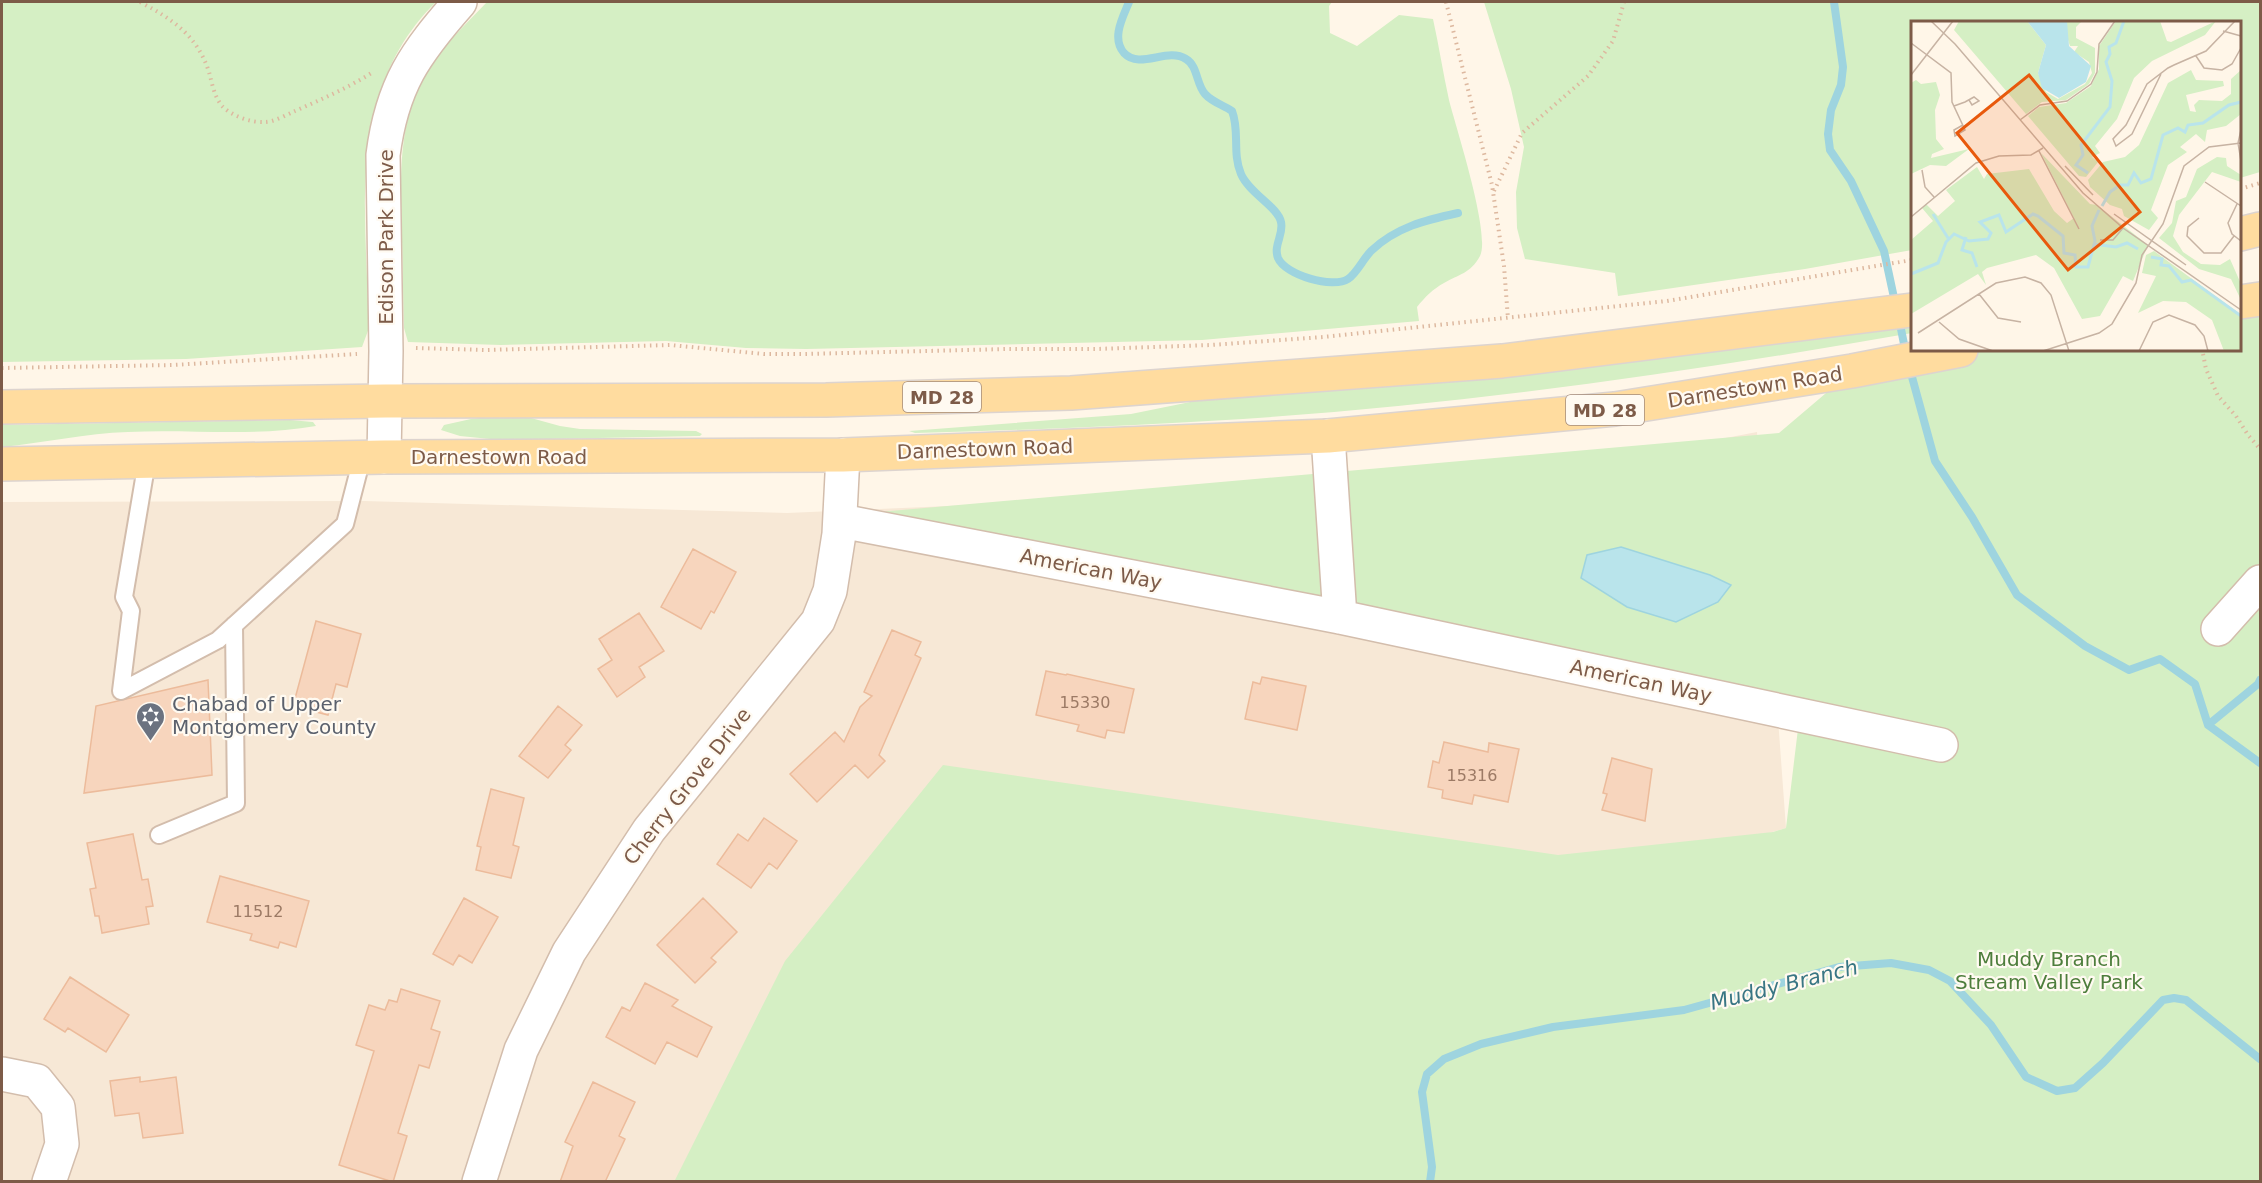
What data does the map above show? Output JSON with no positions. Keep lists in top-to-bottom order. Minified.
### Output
{"streets":{"main road":["Darnestown Road","MD 28"],"street":["Edison Park Drive","American Way","Cherry Grove Drive"]},"crossings":[["Edison Park Drive","Darnestown Road"],["Edison Park Drive","MD 28"],["Darnestown Road","Cherry Grove Drive"],["American Way","Cherry Grove Drive"]],"water":["Muddy Branch"],"parks":["Muddy Branch Stream Valley Park"],"places":{"synagogue":["Chabad of Upper Montgomery County"]},"house_numbers":["15330","15316","11512"]}
